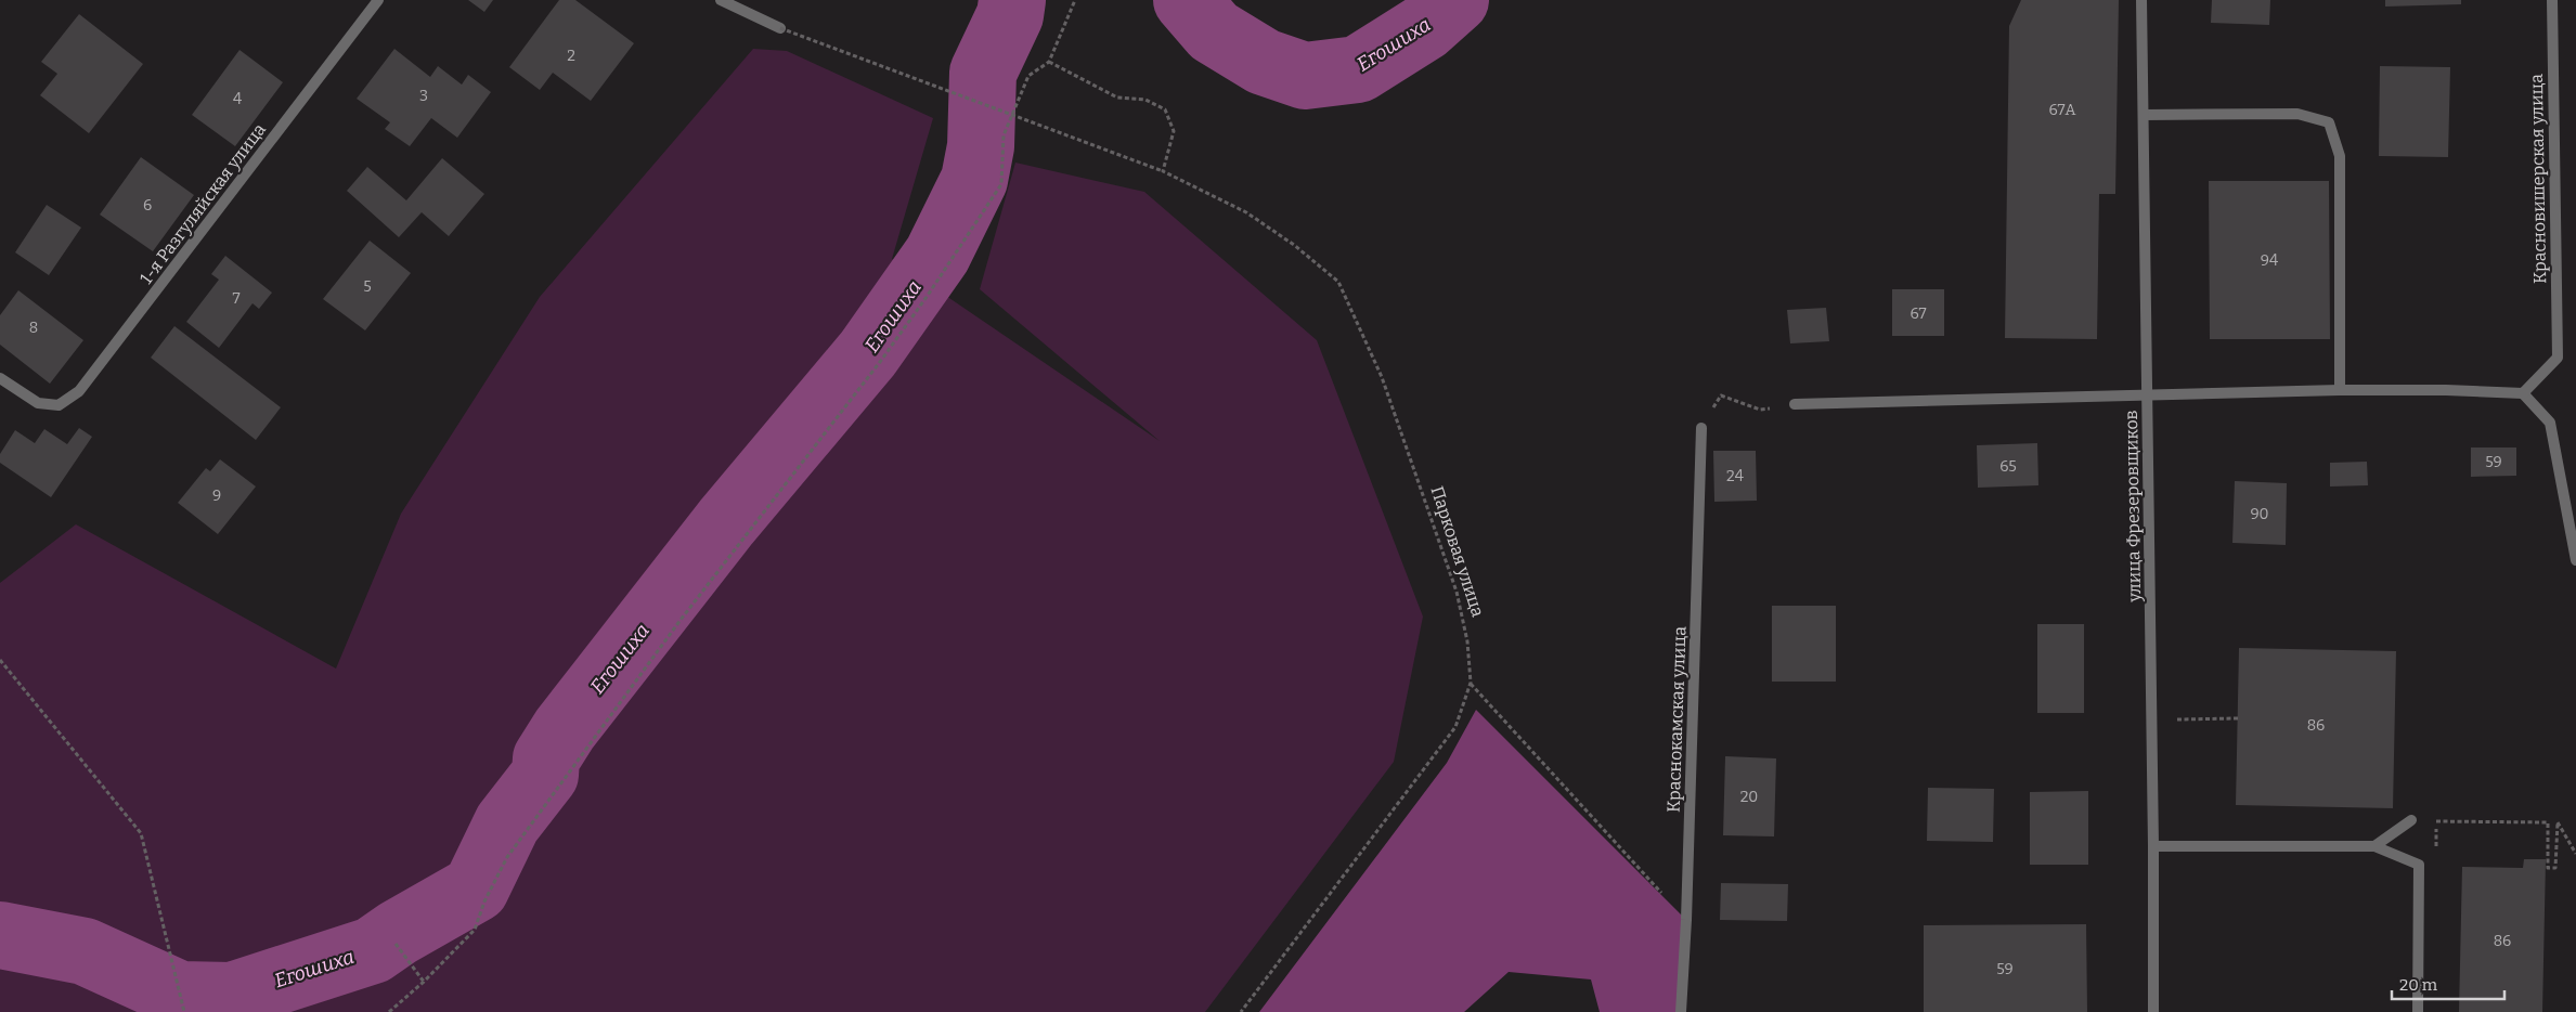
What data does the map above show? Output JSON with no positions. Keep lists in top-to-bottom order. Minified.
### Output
{"streets":{"street":["Красновишерская улица","1-я Разгуляйская улица","улица Фрезеровщиков","Краснокамская улица"],"path":["Парковая улица"]},"water":["Егошиха"],"house_numbers":["2","3","4","67А","6","94","5","7","67","8","59","65","24","9","90","86","20","86","59"],"scale_bar":"20 m"}
